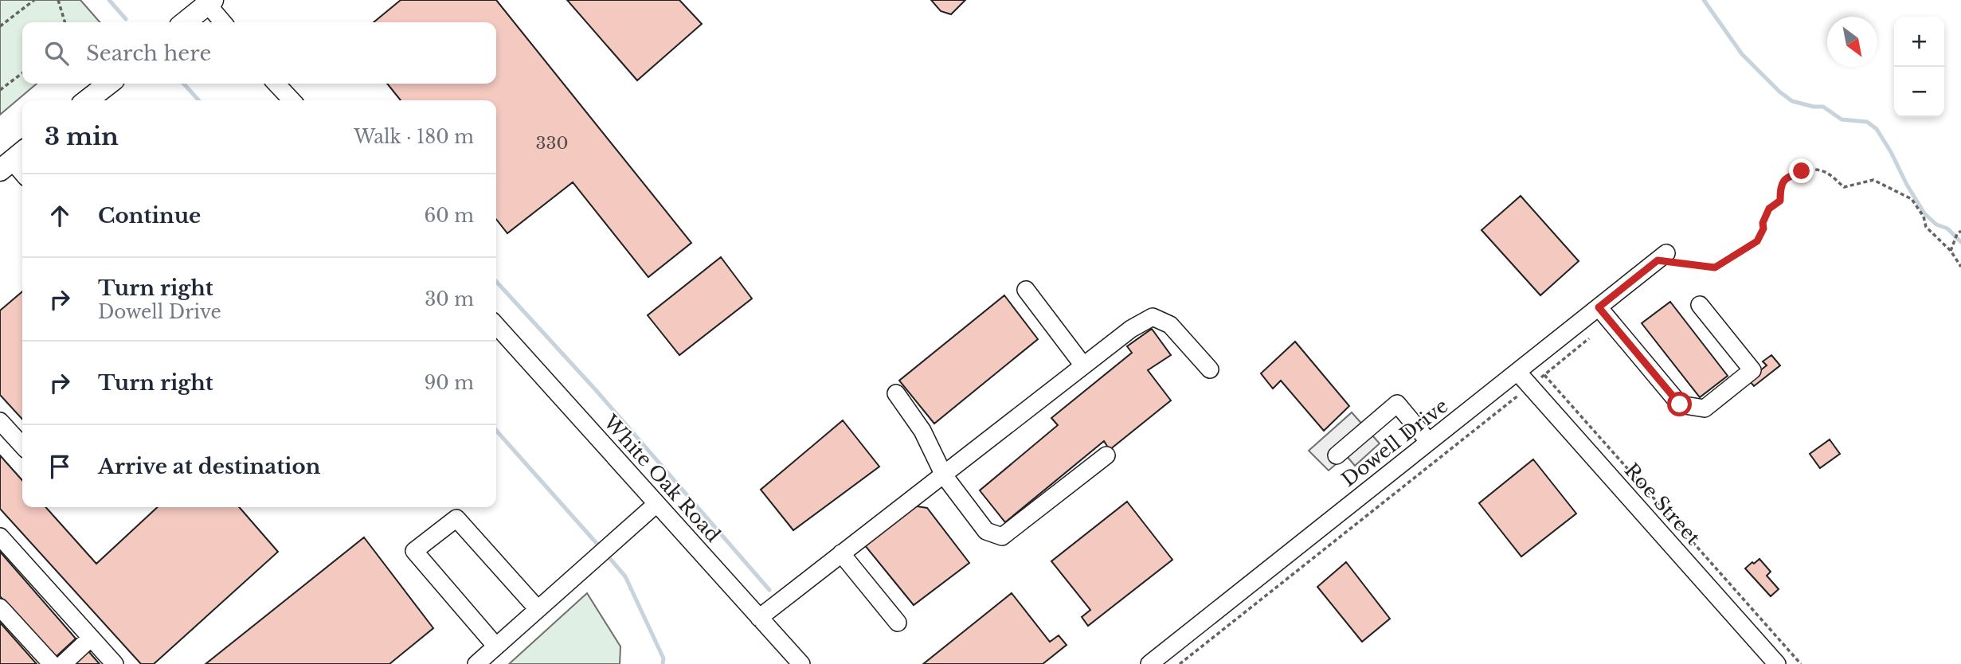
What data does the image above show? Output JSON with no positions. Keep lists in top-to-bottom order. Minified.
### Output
{"streets":{"street":["Dowell Drive","White Oak Road","Roe Street"]},"crossings":[["Dowell Drive","Roe Street"]],"house_numbers":["330"],"north":"bottom right","page":{"map_buttons":["+","−"],"search":"Search here","heading":["3 min","Walk · 180 m"],"list":[["Continue","60 m"],["Turn right","Dowell Drive","30 m"],["Turn right","90 m"],"Arrive at destination"]}}
